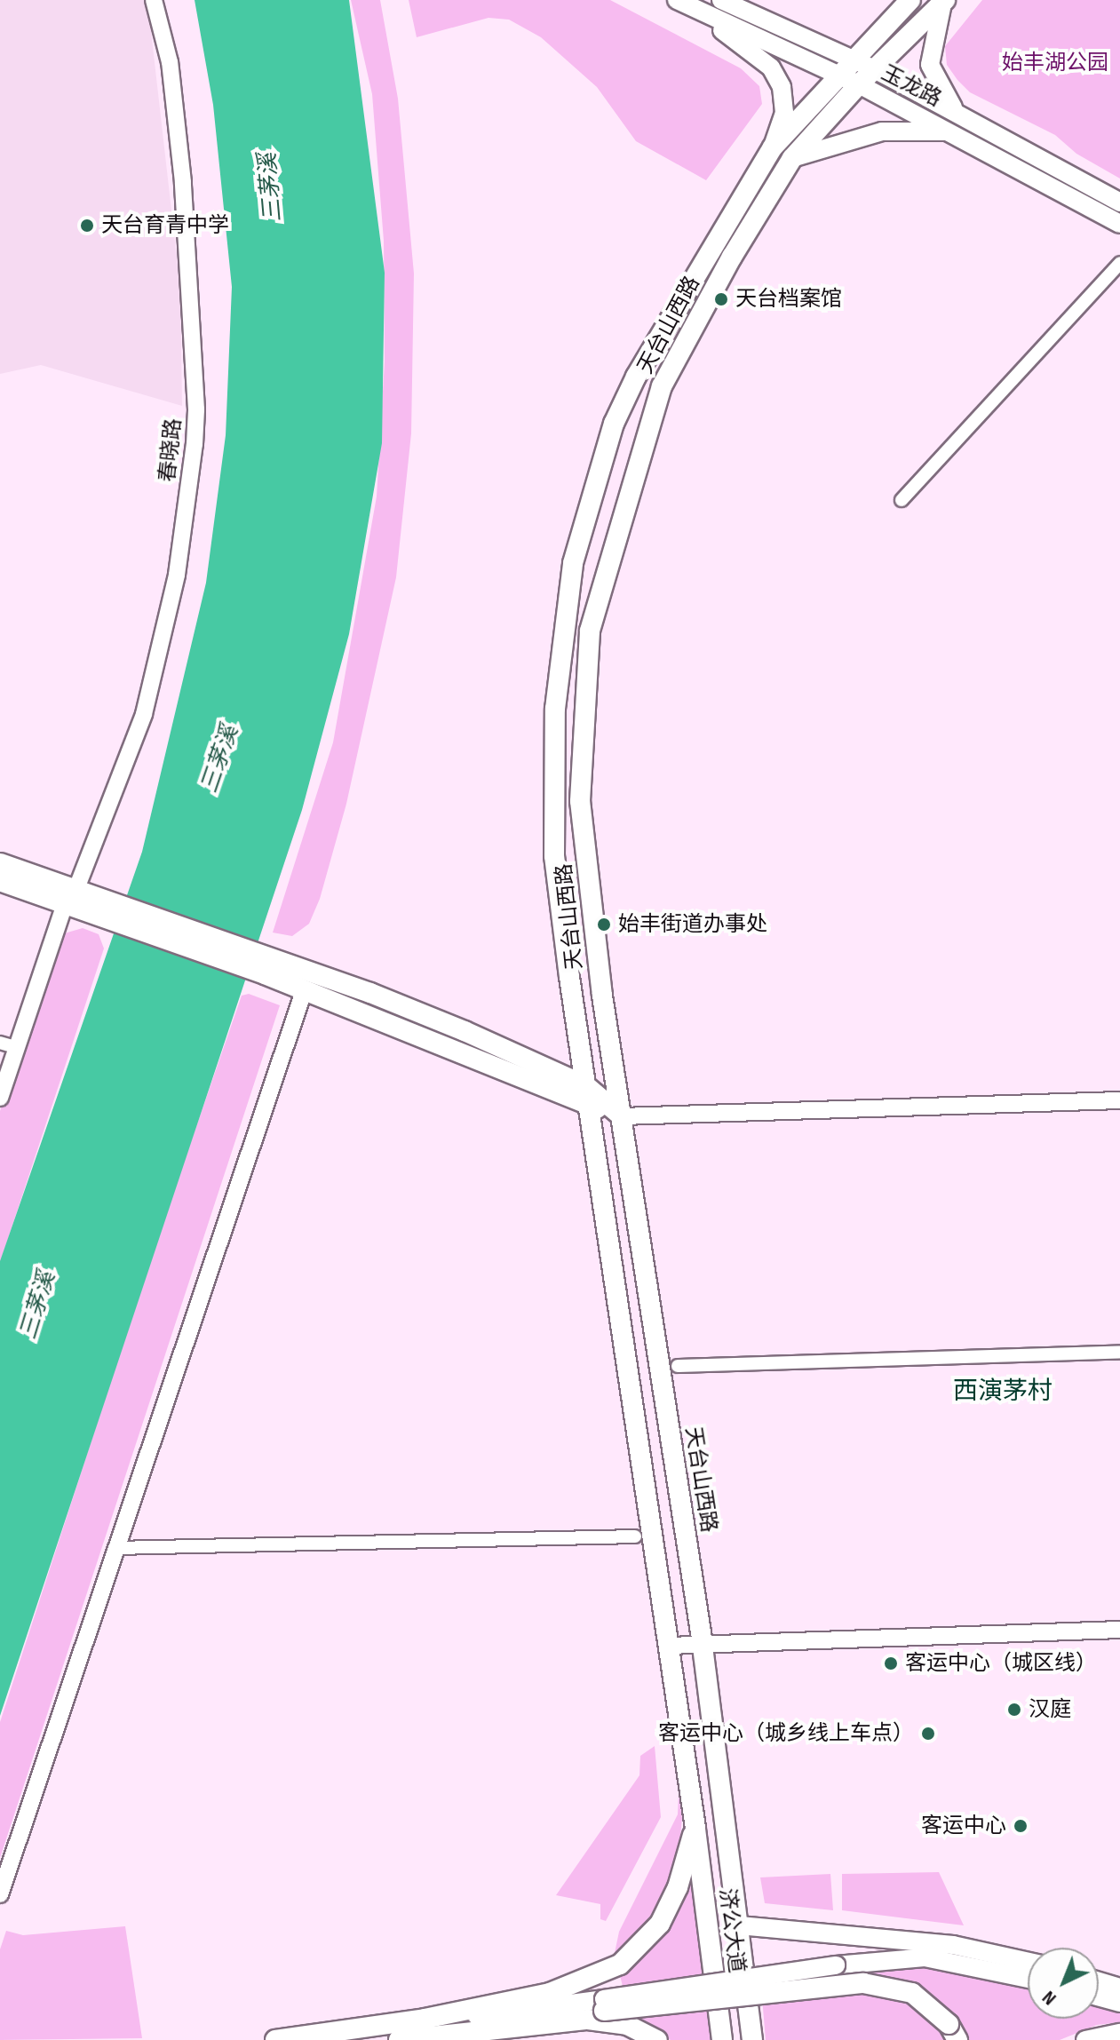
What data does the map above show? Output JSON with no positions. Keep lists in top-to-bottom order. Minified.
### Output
{"streets":{"main road":["玉龙路","天台山西路","济公大道"],"street":["春晓路"]},"crossings":[["玉龙路","天台山西路"],["天台山西路","济公大道"]],"districts":["西演茅村"],"water":["三茅溪"],"parks":["始丰湖公园"],"places":["天台育青中学","天台档案馆","始丰街道办事处","客运中心（城区线）","汉庭","客运中心（城乡线上车点）","客运中心"],"north":"bottom left"}
